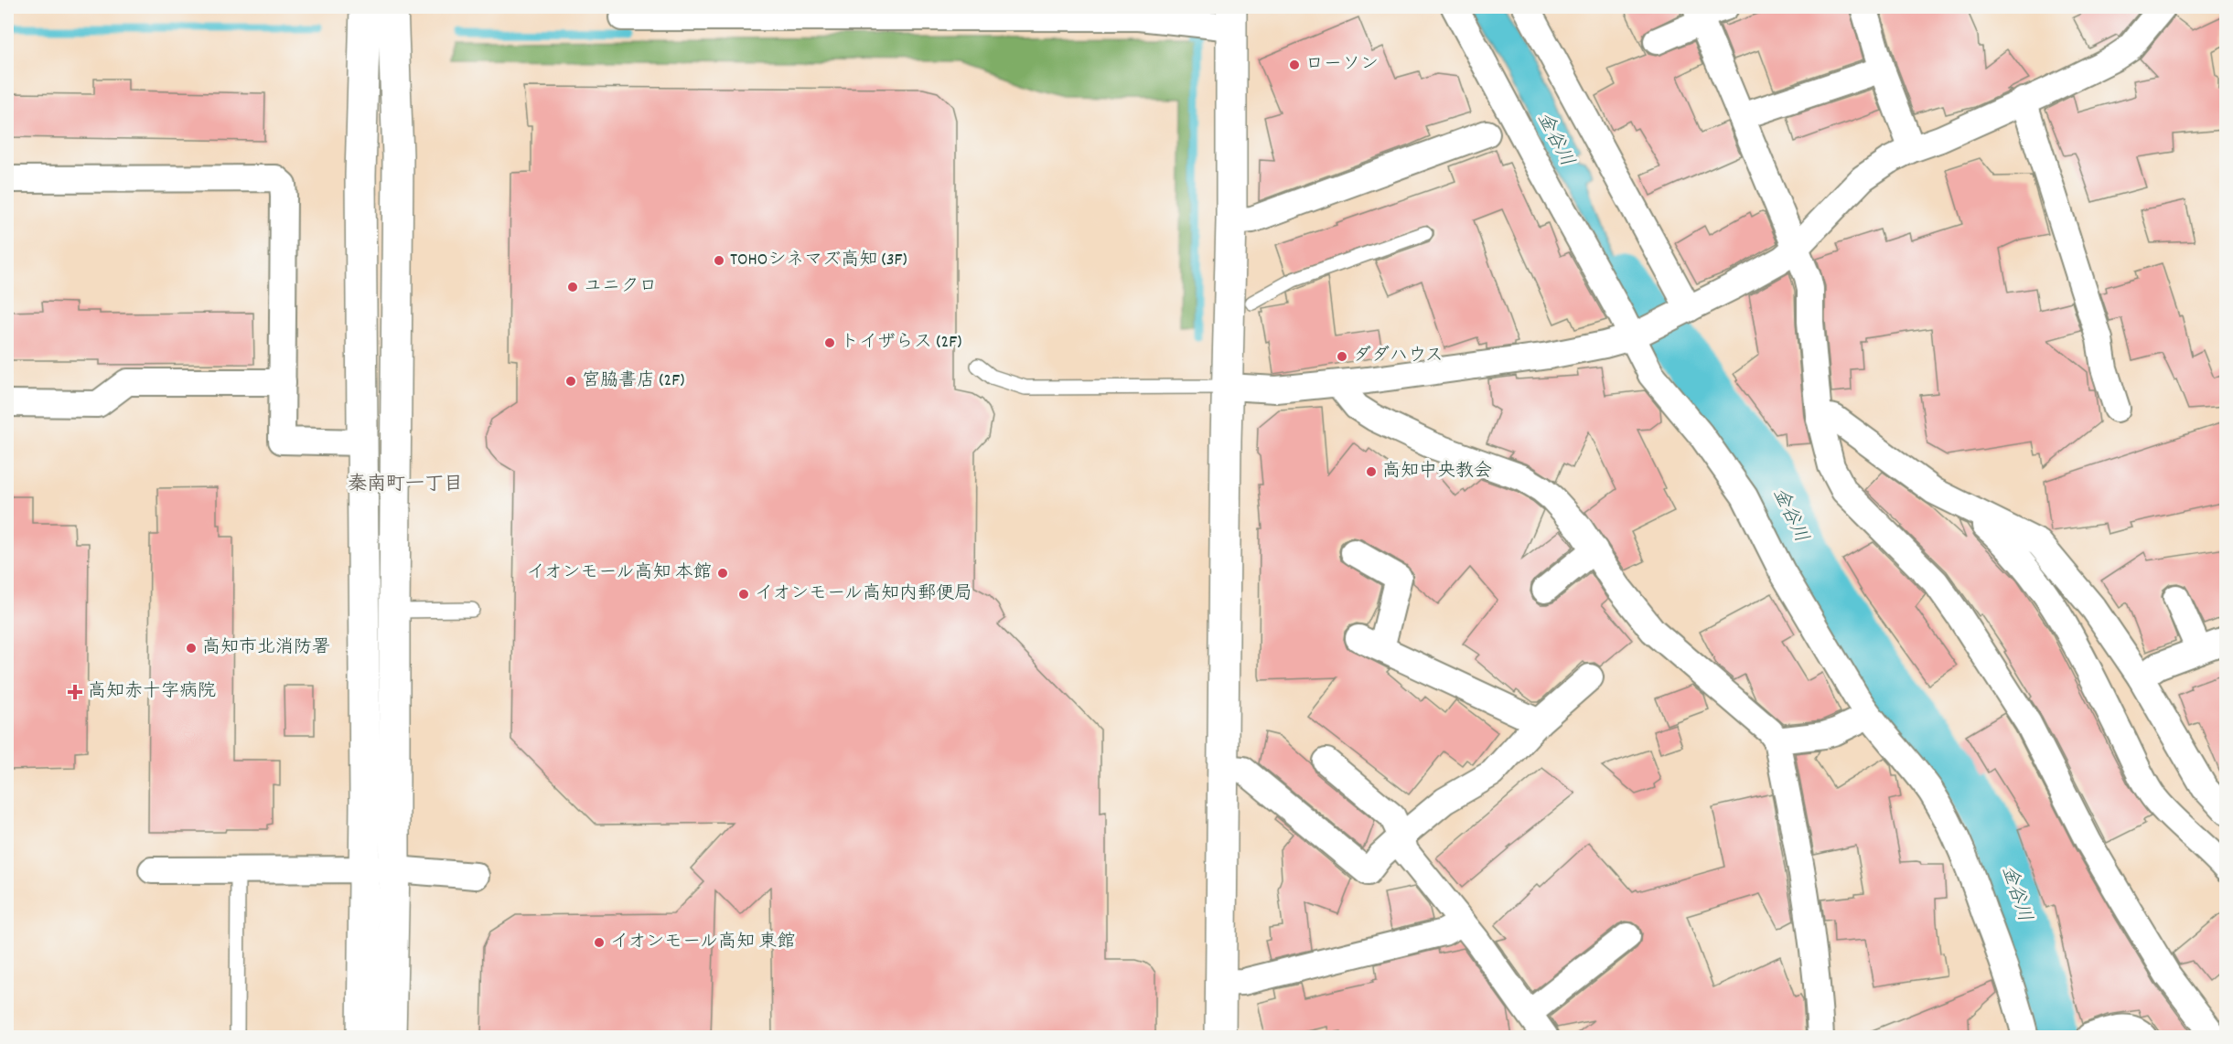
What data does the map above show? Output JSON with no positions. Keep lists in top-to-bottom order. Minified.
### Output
{"districts":["秦南町一丁目"],"water":["金谷川"],"places":{"other":["ローソン","TOHOシネマズ高知 (3F)","ユニクロ","トイザらス (2F)","ダダハウス","宮脇書店 (2F)","高知中央教会","イオンモール高知 本館","イオンモール高知内郵便局","高知市北消防署","イオンモール高知 東館"],"health":["高知赤十字病院"]}}
